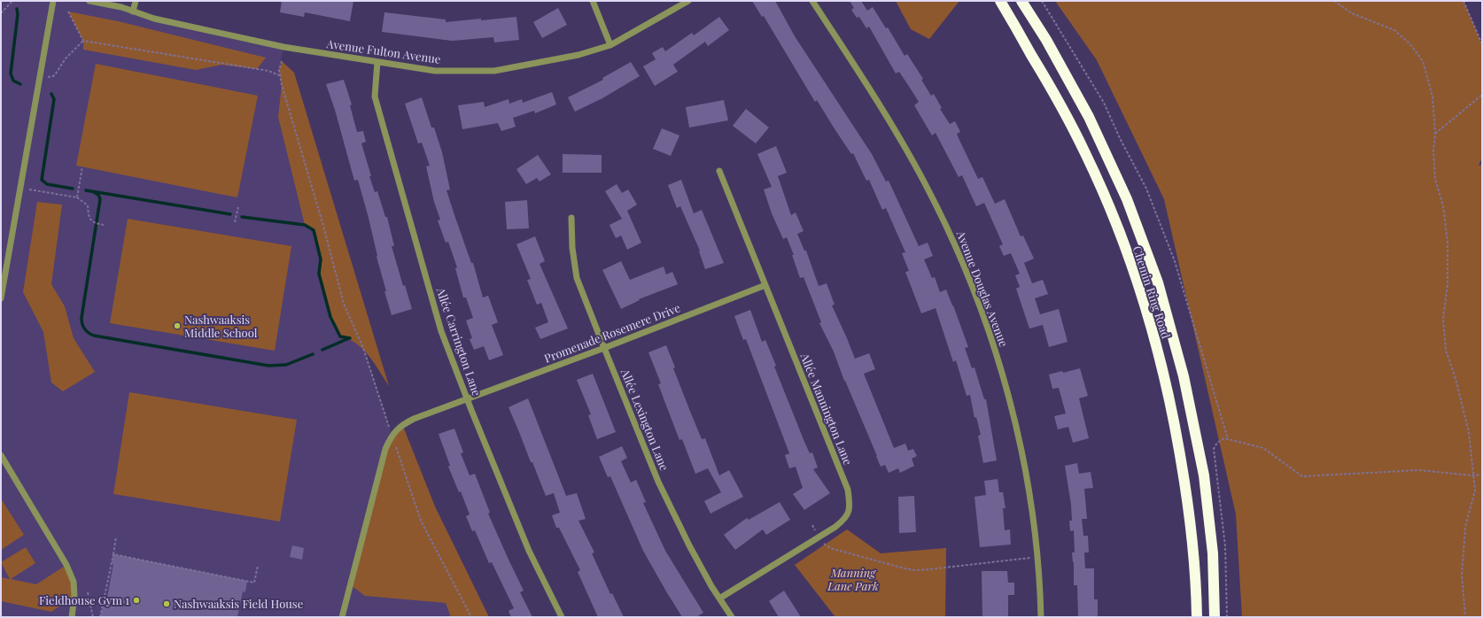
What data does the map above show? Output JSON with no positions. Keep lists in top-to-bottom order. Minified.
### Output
{"streets":{"highway":["Chemin Ring Road"],"street":["Avenue Fulton Avenue","Avenue Douglas Avenue","Promenade Rosemere Drive","Allée Carrington Lane","Allée Mannington Lane","Allée Lexington Lane"]},"crossings":[["Avenue Fulton Avenue","Allée Carrington Lane"],["Promenade Rosemere Drive","Allée Carrington Lane"],["Promenade Rosemere Drive","Allée Mannington Lane"],["Promenade Rosemere Drive","Allée Lexington Lane"],["Allée Mannington Lane","Allée Lexington Lane"]],"parks":["Manning Lane Park"],"places":["Nashwaaksis Middle School","Fieldhouse Gym 1","Nashwaaksis Field House"]}
